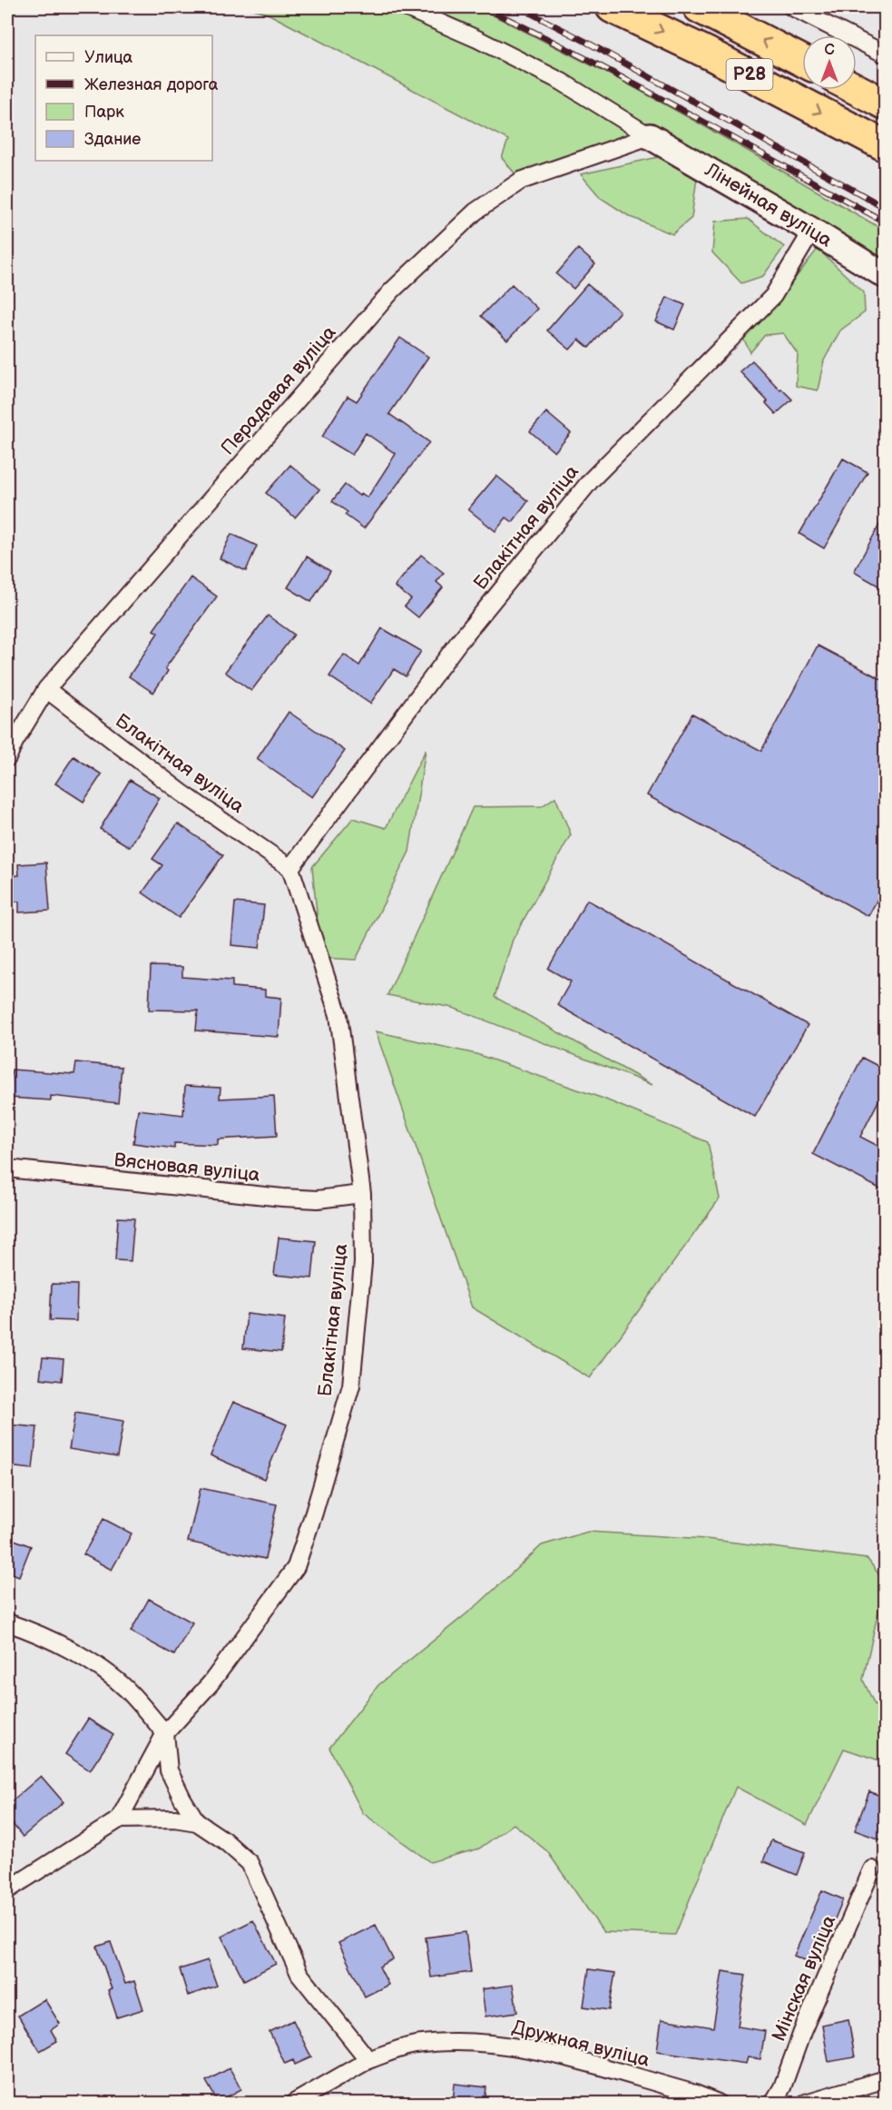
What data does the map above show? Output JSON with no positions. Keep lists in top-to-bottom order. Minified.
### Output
{"streets":{"highway":["Р28"],"street":["Лінейная вуліца","Перадавая вуліца","Блакітная вуліца","Вясновая вуліца","Мінская вуліца","Дружная вуліца"]},"crossings":[["Лінейная вуліца","Перадавая вуліца"],["Лінейная вуліца","Блакітная вуліца"],["Перадавая вуліца","Блакітная вуліца"],["Блакітная вуліца","Вясновая вуліца"]],"legend":["Улица","Железная дорога","Парк","Здание"],"north":"top"}
